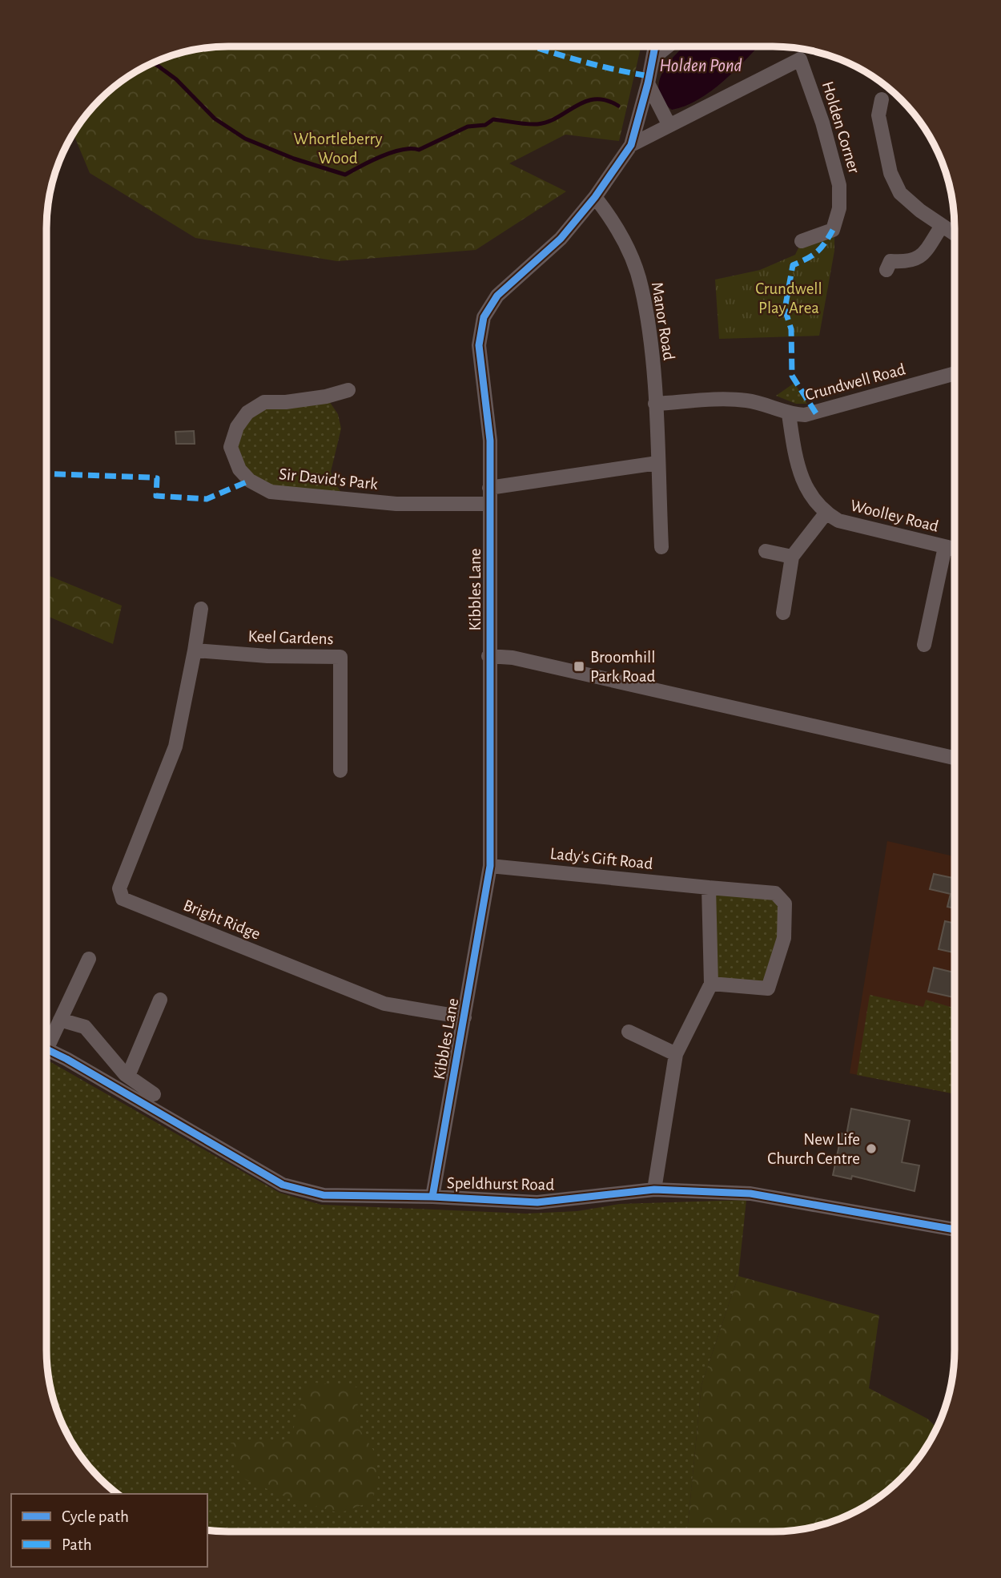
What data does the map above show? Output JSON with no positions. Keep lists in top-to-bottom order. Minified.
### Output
{"streets":{"street":["Holden Corner","Manor Road","Crundwell Road","Sir David's Park","Woolley Road","Kibbles Lane","Keel Gardens","Lady's Gift Road","Bright Ridge","Speldhurst Road"]},"crossings":[["Holden Corner","Kibbles Lane"],["Manor Road","Crundwell Road"],["Manor Road","Kibbles Lane"],["Crundwell Road","Woolley Road"],["Sir David's Park","Kibbles Lane"],["Kibbles Lane","Lady's Gift Road"],["Kibbles Lane","Bright Ridge"],["Kibbles Lane","Speldhurst Road"],["Keel Gardens","Bright Ridge"]],"water":["Holden Pond"],"parks":["Whortleberry Wood","Crundwell Play Area"],"places":{"transit":["Broomhill Park Road"],"other":["New Life Church Centre"]},"legend":["Cycle path","Path"]}
